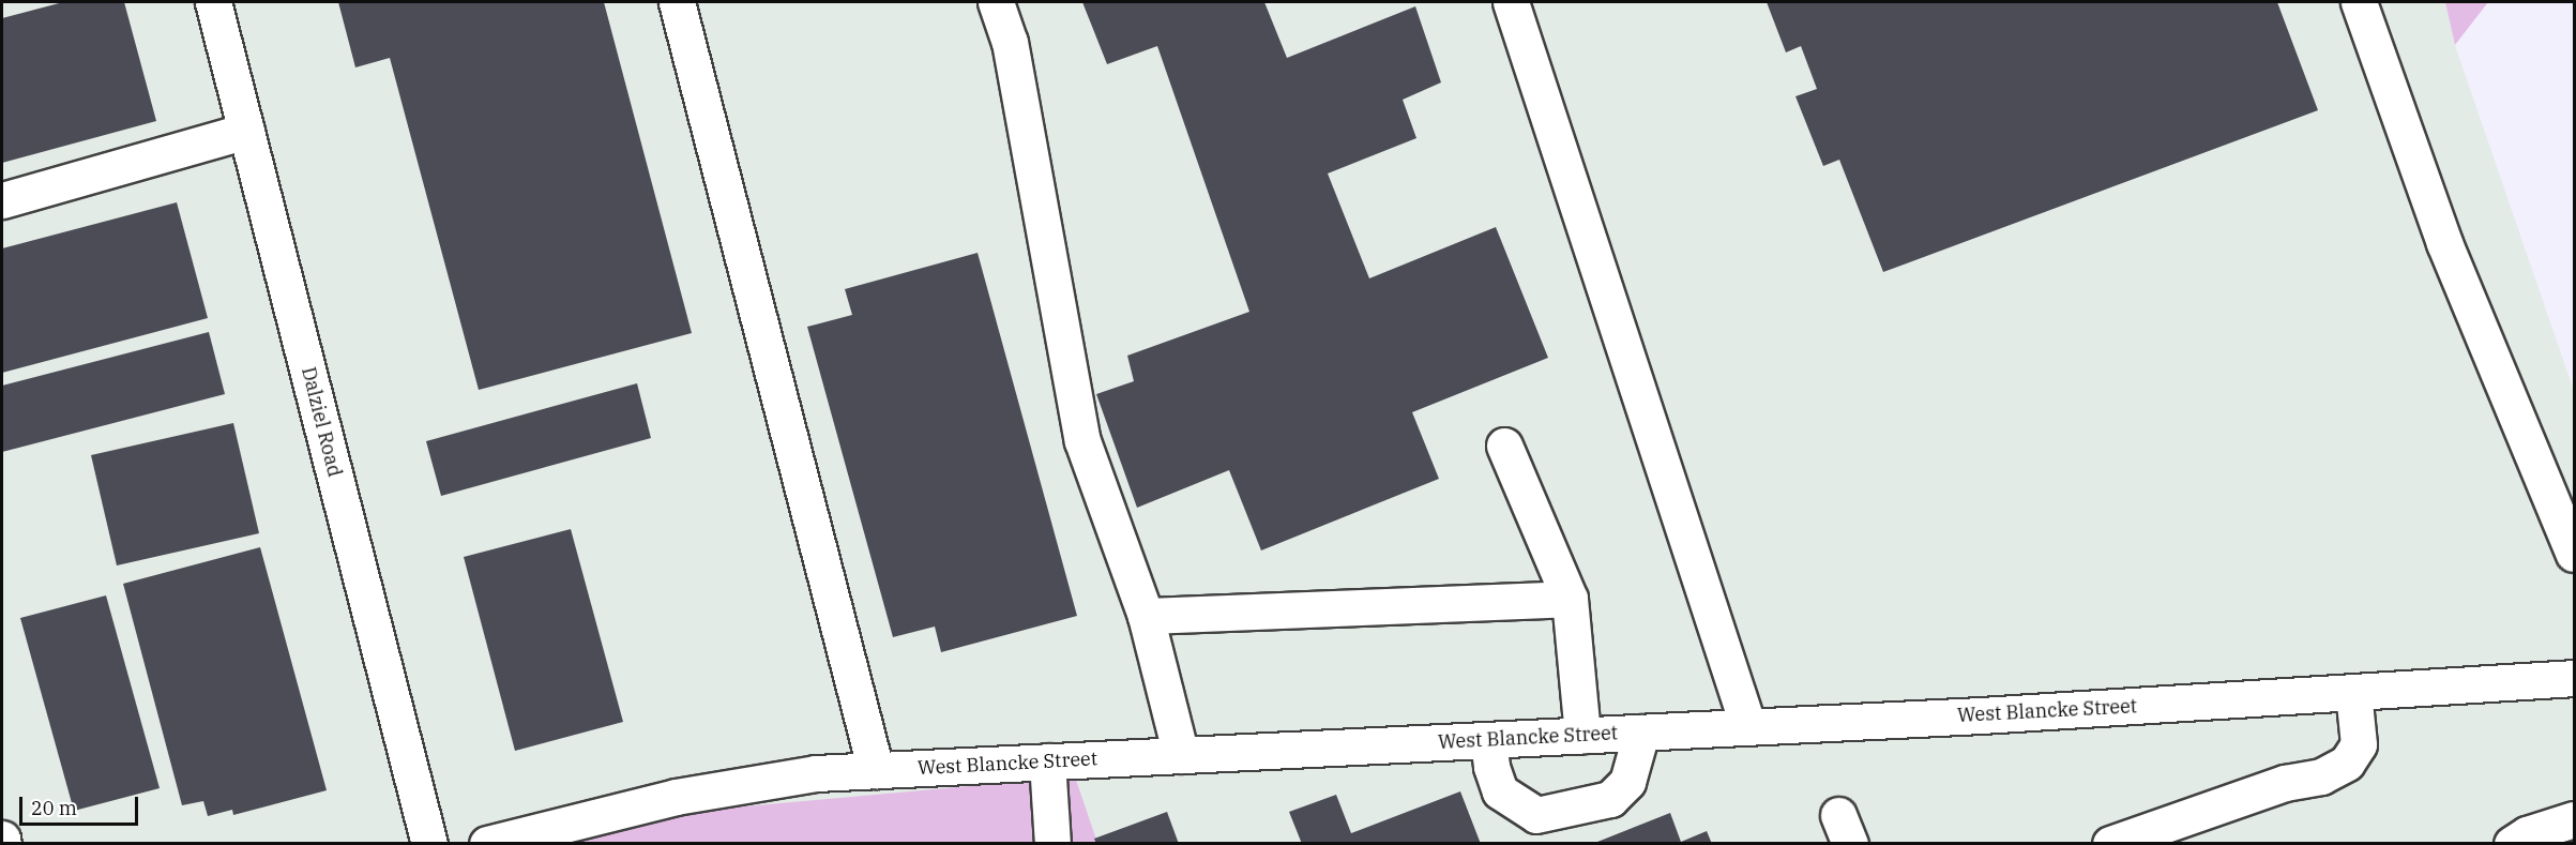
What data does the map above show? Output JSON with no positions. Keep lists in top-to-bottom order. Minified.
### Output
{"streets":{"street":["Dalziel Road","West Blancke Street"]},"scale_bar":"20 m"}
